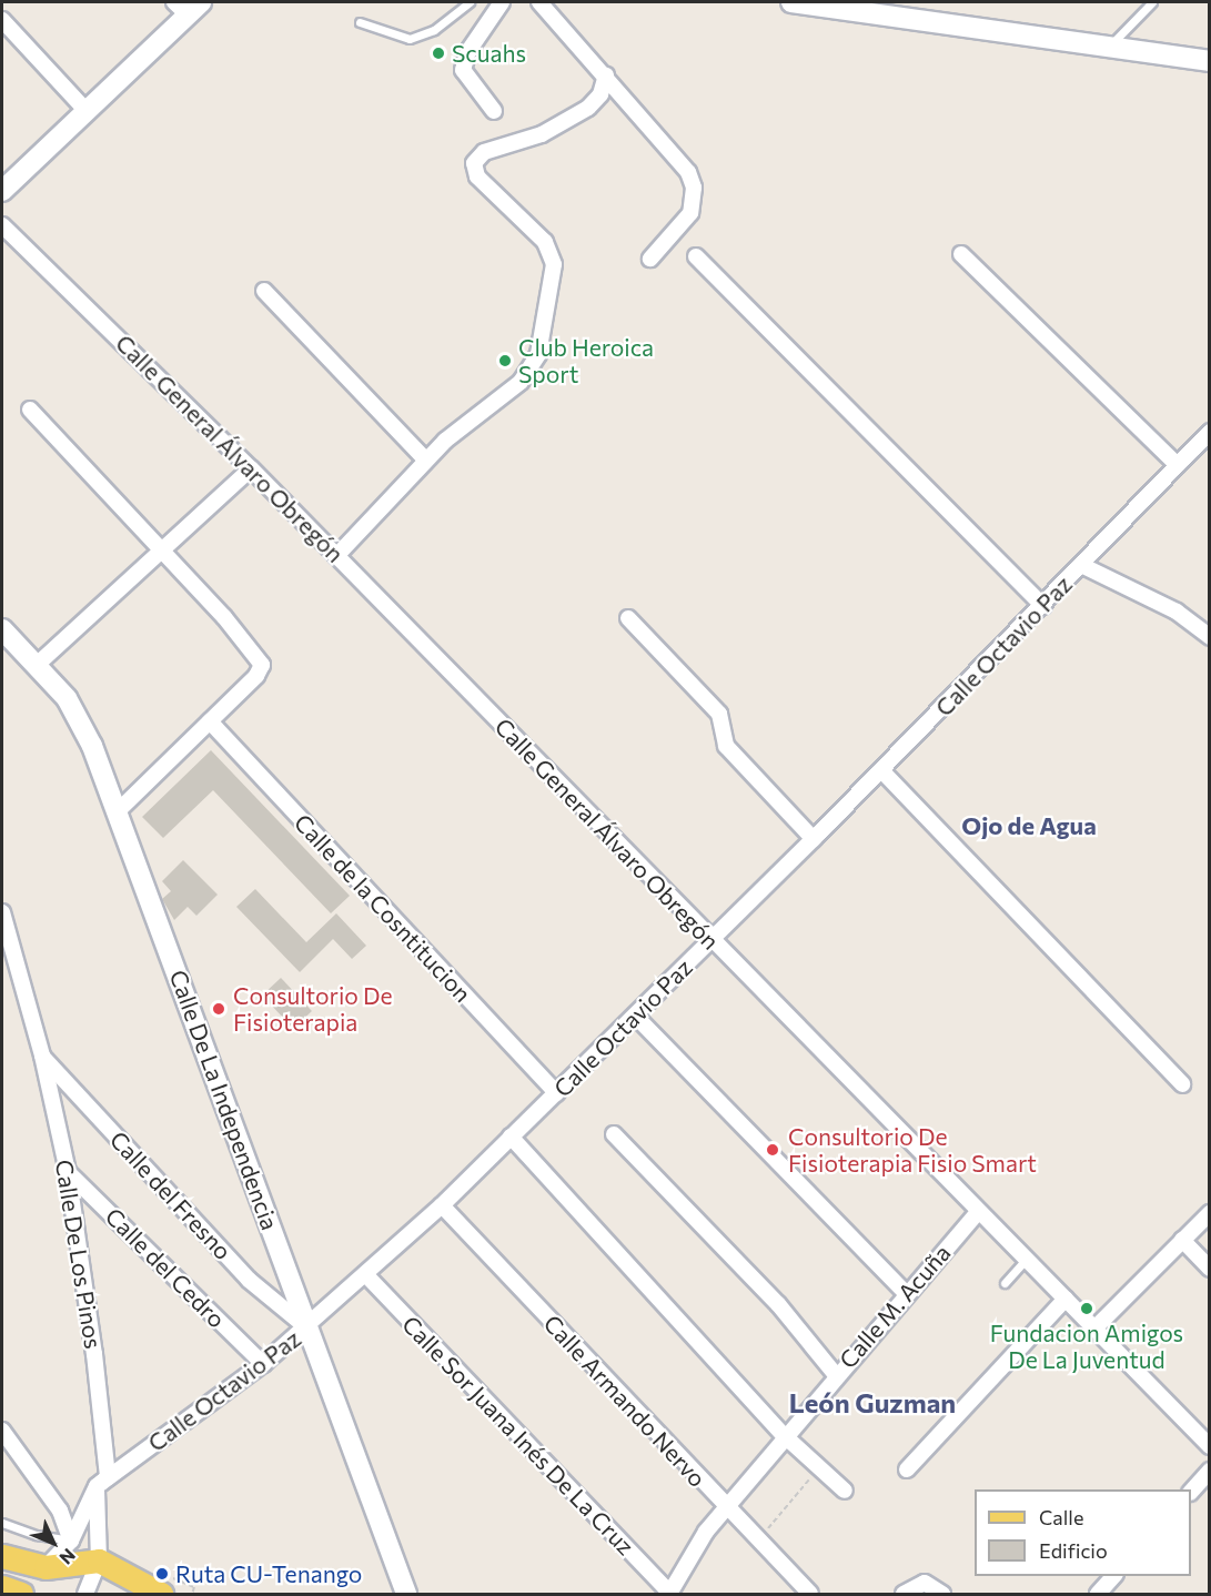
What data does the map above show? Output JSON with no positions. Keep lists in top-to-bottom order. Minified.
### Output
{"streets":{"street":["Calle General Álvaro Obregón","Calle Octavio Paz","Calle de la Cosntitucion","Calle De La Independencia","Calle del Fresno","Calle De Los Pinos","Calle del Cedro","Calle M. Acuña","Calle Armando Nervo","Calle Sor Juana Inés De La Cruz"]},"crossings":[["Calle General Álvaro Obregón","Calle Octavio Paz"],["Calle General Álvaro Obregón","Calle M. Acuña"],["Calle Octavio Paz","Calle de la Cosntitucion"],["Calle Octavio Paz","Calle De La Independencia"],["Calle Octavio Paz","Calle del Fresno"],["Calle Octavio Paz","Calle De Los Pinos"],["Calle Octavio Paz","Calle del Cedro"],["Calle Octavio Paz","Calle Armando Nervo"],["Calle Octavio Paz","Calle Sor Juana Inés De La Cruz"],["Calle De La Independencia","Calle del Fresno"],["Calle del Fresno","Calle De Los Pinos"],["Calle De Los Pinos","Calle del Cedro"],["Calle M. Acuña","Calle Armando Nervo"],["Calle M. Acuña","Calle Sor Juana Inés De La Cruz"]],"districts":["Ojo de Agua","León Guzman"],"places":["Scuahs","Club Heroica Sport","Consultorio De Fisioterapia","Consultorio De Fisioterapia Fisio Smart","Fundacion Amigos De La Juventud","Ruta CU-Tenango"],"legend":["Calle","Edificio"],"north":"bottom right"}
